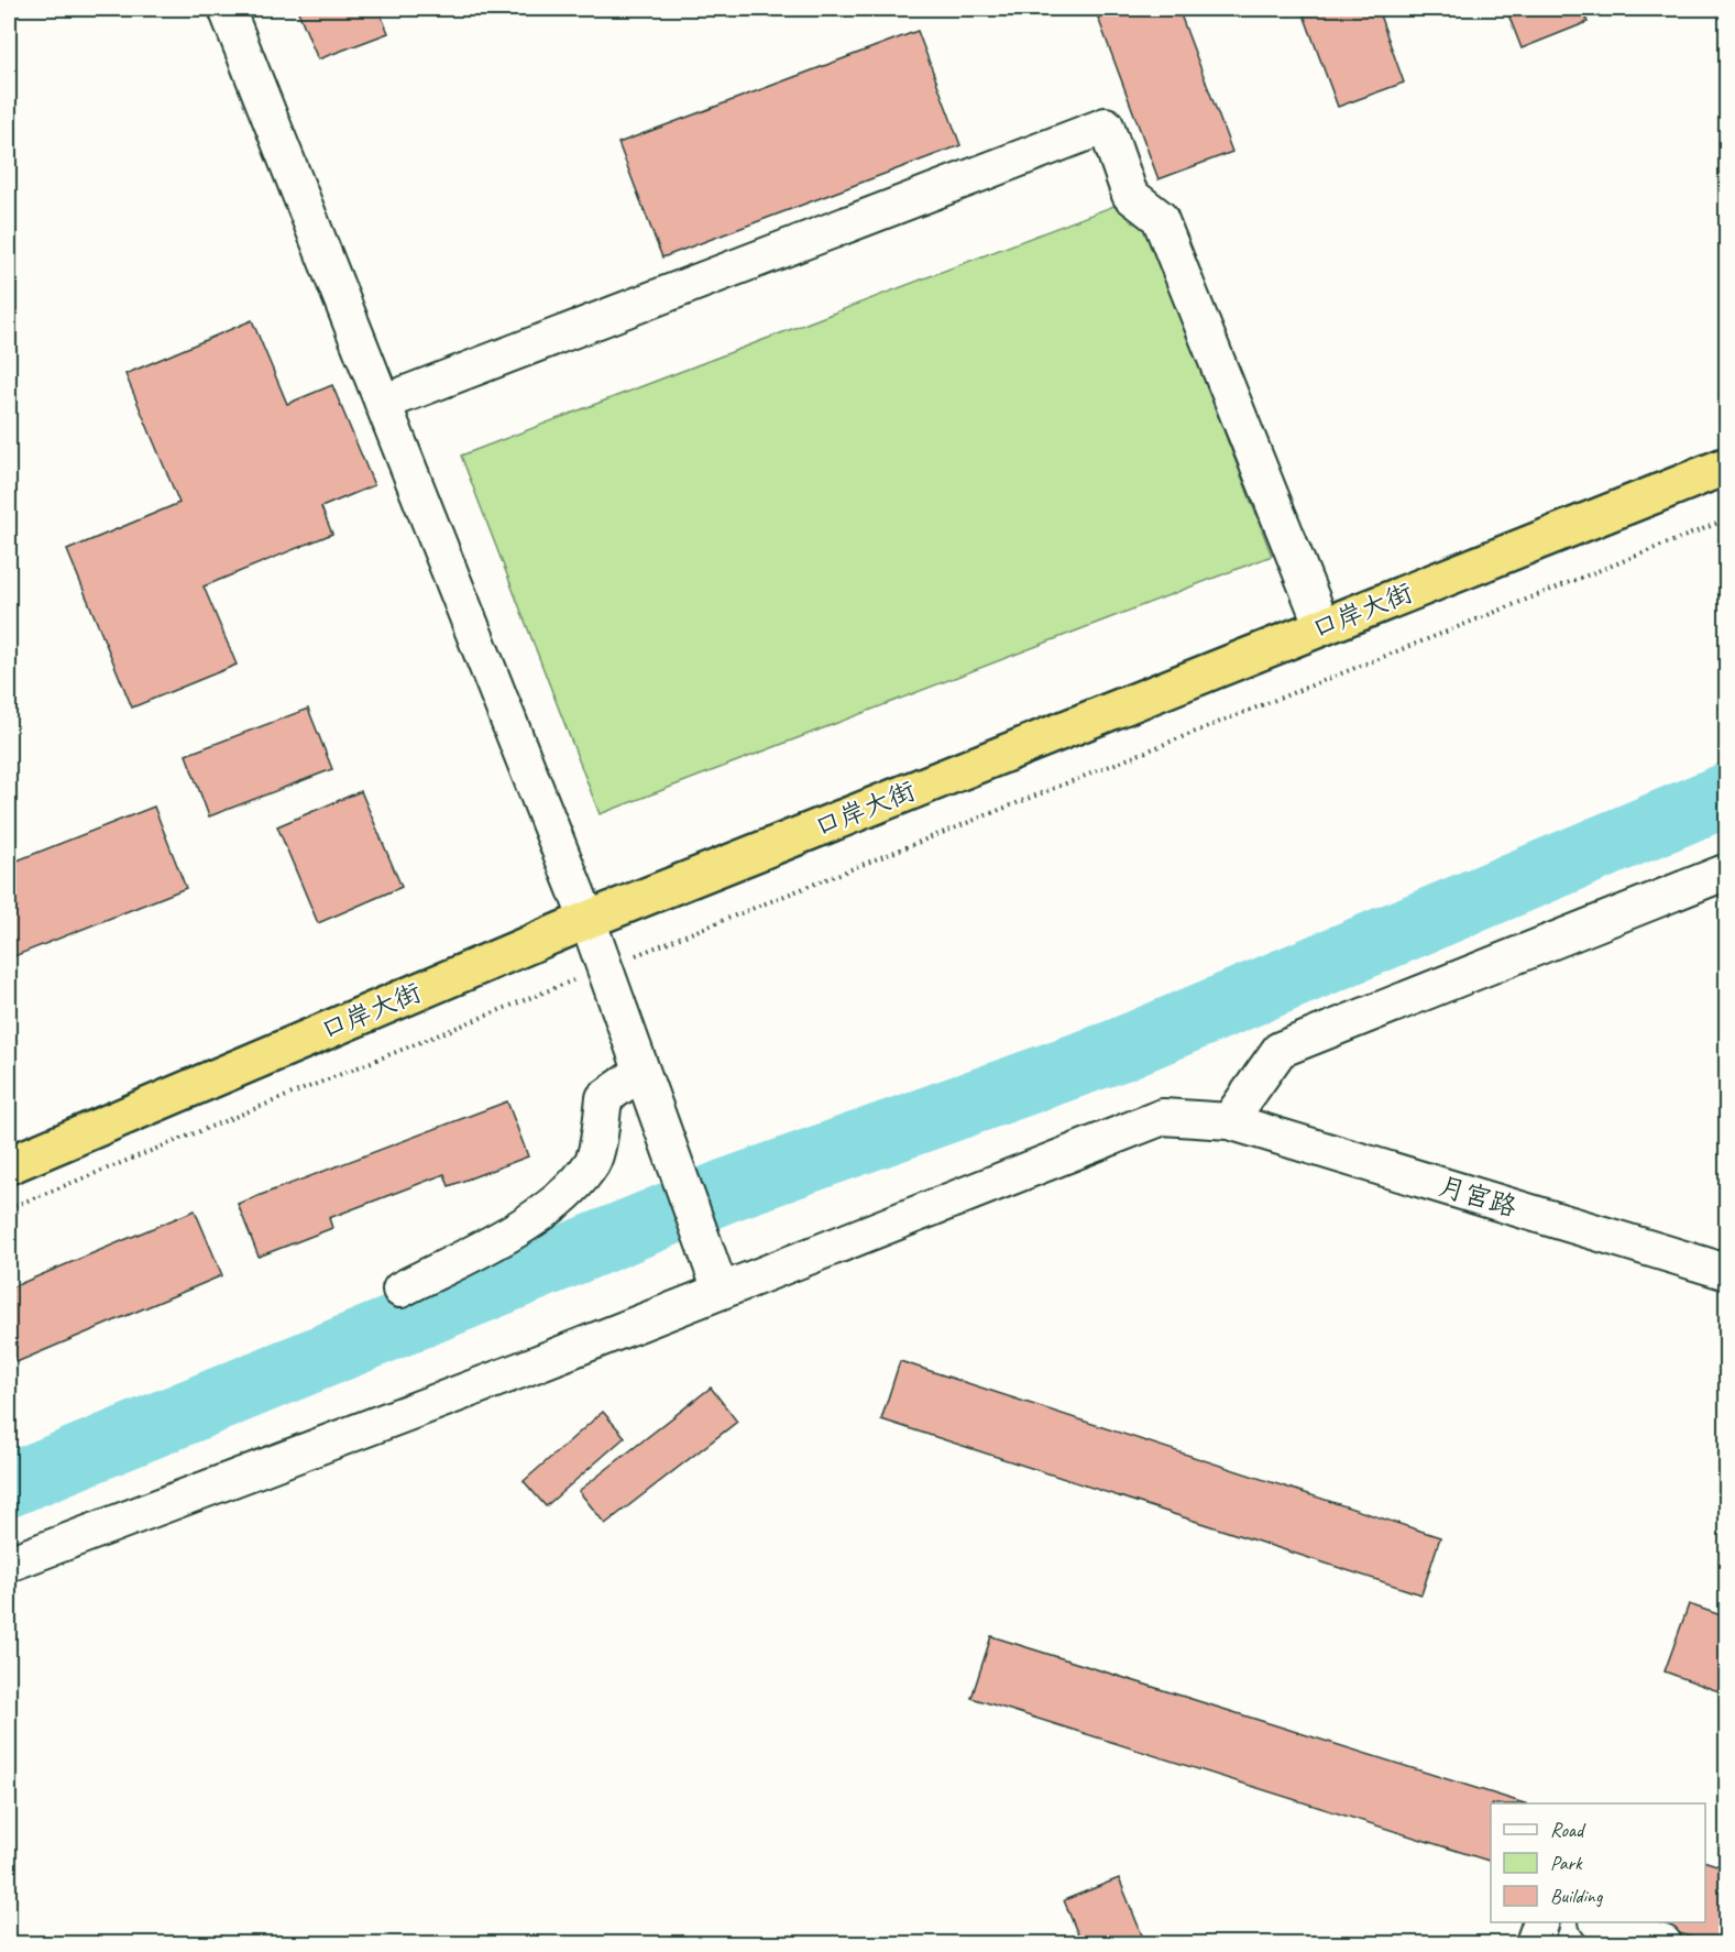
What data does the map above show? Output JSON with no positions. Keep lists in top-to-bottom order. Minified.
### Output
{"streets":{"highway":["口岸大街"],"street":["月宫路"]},"legend":["Road","Park","Building"]}
